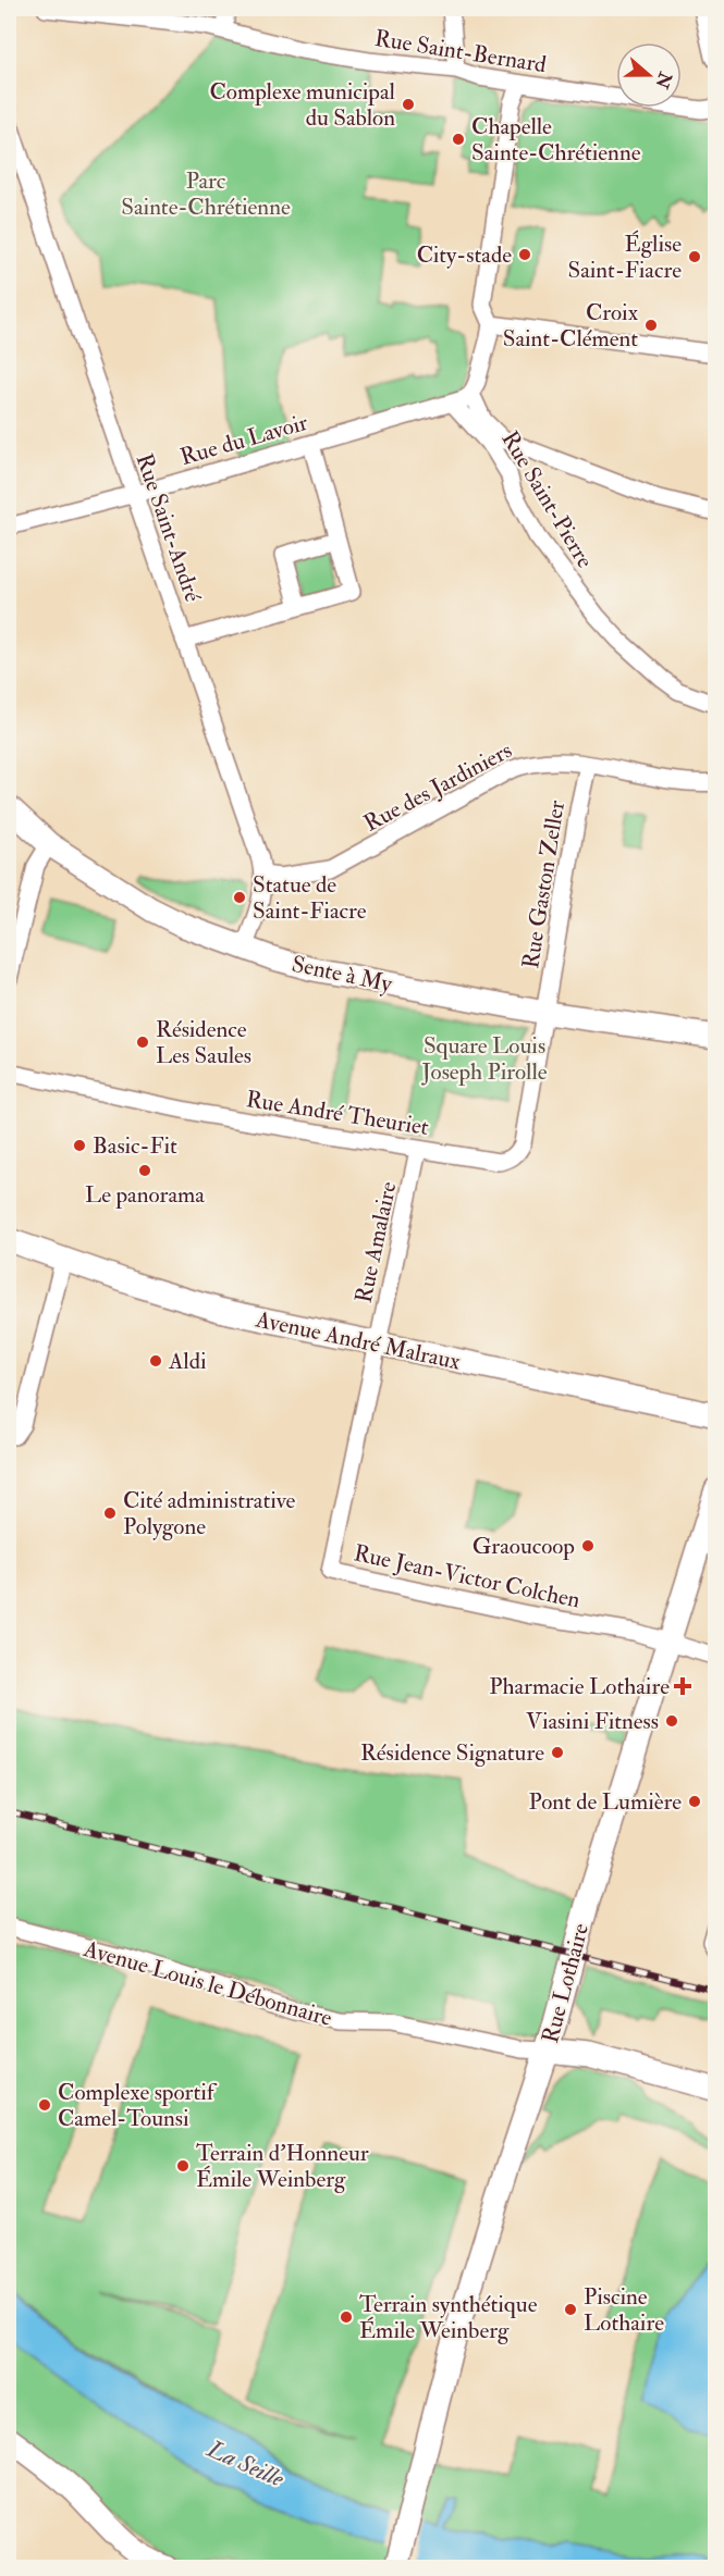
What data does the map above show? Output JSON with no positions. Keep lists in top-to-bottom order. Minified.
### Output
{"streets":{"street":["Rue Saint-Bernard","Rue du Lavoir","Rue Saint-Pierre","Rue Saint-André","Rue des Jardiniers","Rue Gaston Zeller","Sente à My","Rue André Theuriet","Rue Amalaire","Avenue André Malraux","Rue Jean-Victor Colchen","Avenue Louis le Débonnaire","Rue Lothaire"]},"crossings":[["Rue du Lavoir","Rue Saint-Pierre"],["Rue du Lavoir","Rue Saint-André"],["Rue Saint-André","Rue des Jardiniers"],["Rue Saint-André","Sente à My"],["Rue des Jardiniers","Rue Gaston Zeller"],["Rue Gaston Zeller","Sente à My"],["Rue Gaston Zeller","Rue André Theuriet"],["Sente à My","Rue André Theuriet"],["Rue André Theuriet","Rue Amalaire"],["Rue Amalaire","Avenue André Malraux"],["Rue Amalaire","Rue Jean-Victor Colchen"],["Avenue André Malraux","Rue Jean-Victor Colchen"],["Rue Jean-Victor Colchen","Rue Lothaire"],["Avenue Louis le Débonnaire","Rue Lothaire"]],"water":["La Seille"],"parks":["Parc Sainte-Chrétienne","Square Louis Joseph Pirolle"],"places":{"other":["Complexe municipal du Sablon","Chapelle Sainte-Chrétienne","City-stade","Église Saint-Fiacre","Croix Saint-Clément","Statue de Saint-Fiacre","Résidence Les Saules","Basic-Fit","Le panorama","Aldi","Cité administrative Polygone","Graoucoop","Viasini Fitness","Résidence Signature","Pont de Lumière","Complexe sportif Camel-Tounsi","Terrain d'Honneur Émile Weinberg","Piscine Lothaire","Terrain synthétique Émile Weinberg"],"health":["Pharmacie Lothaire"]},"north":"right"}
